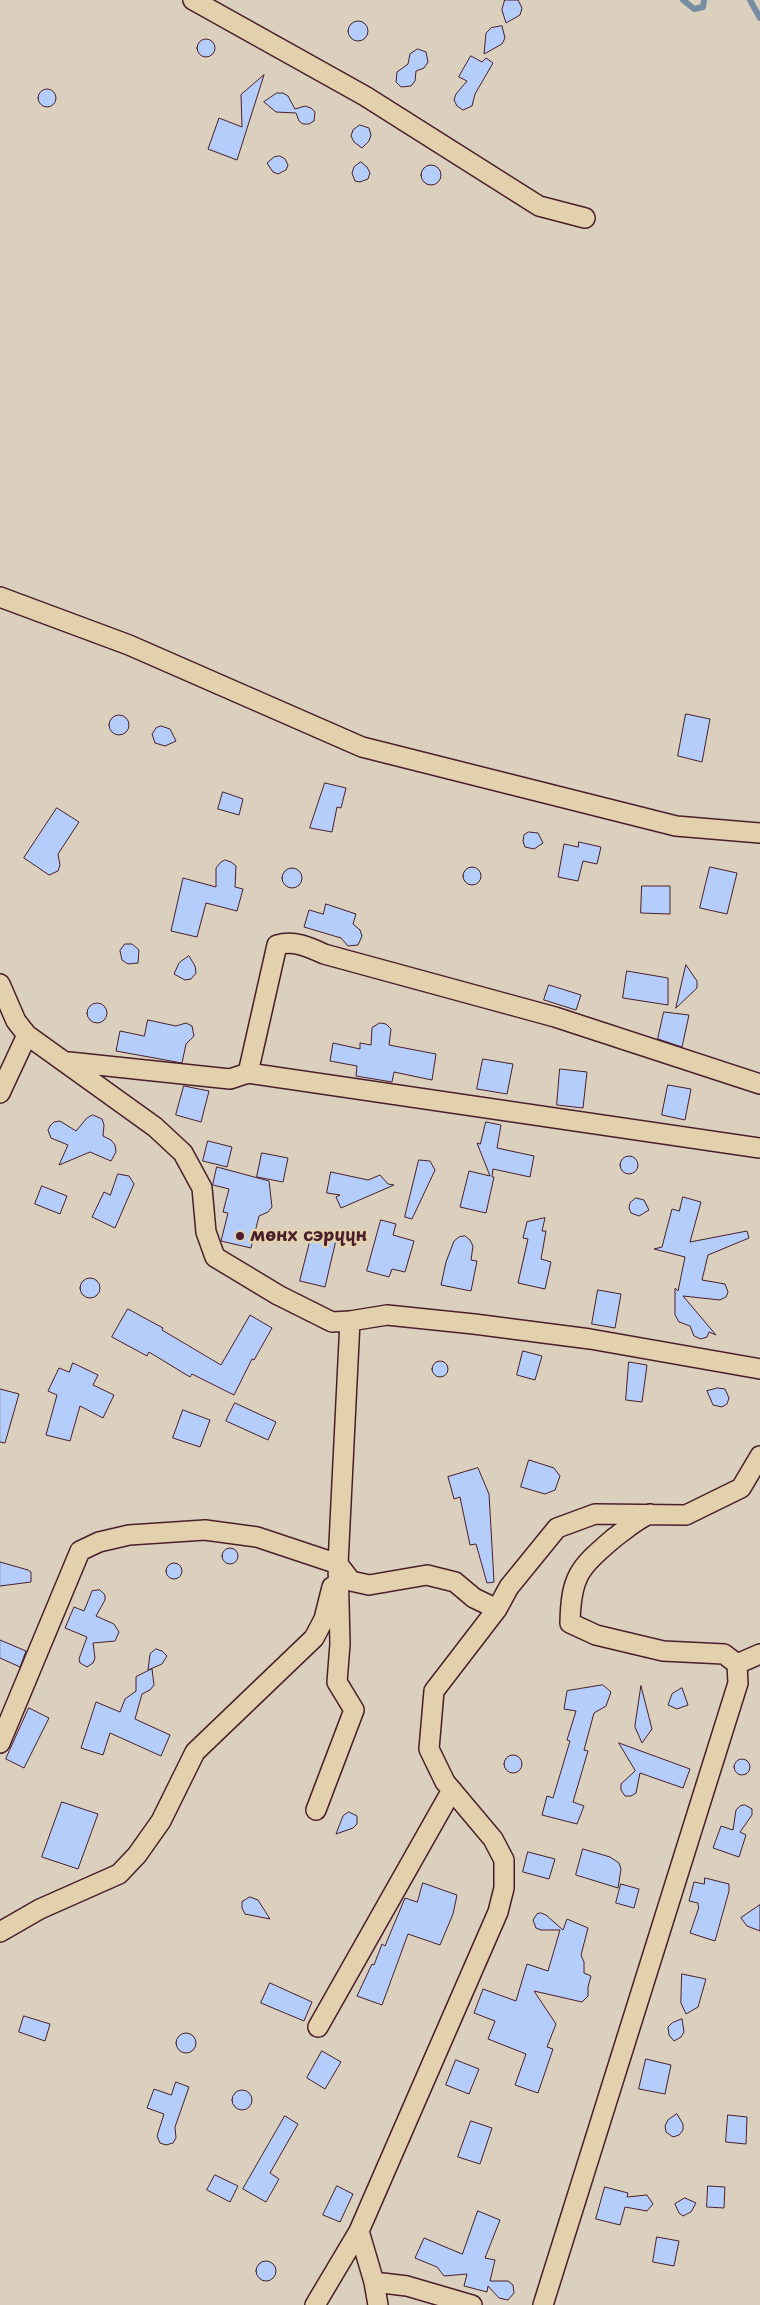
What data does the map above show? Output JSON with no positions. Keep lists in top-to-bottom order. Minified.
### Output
{"places":["мөнх сэрүүн"]}
